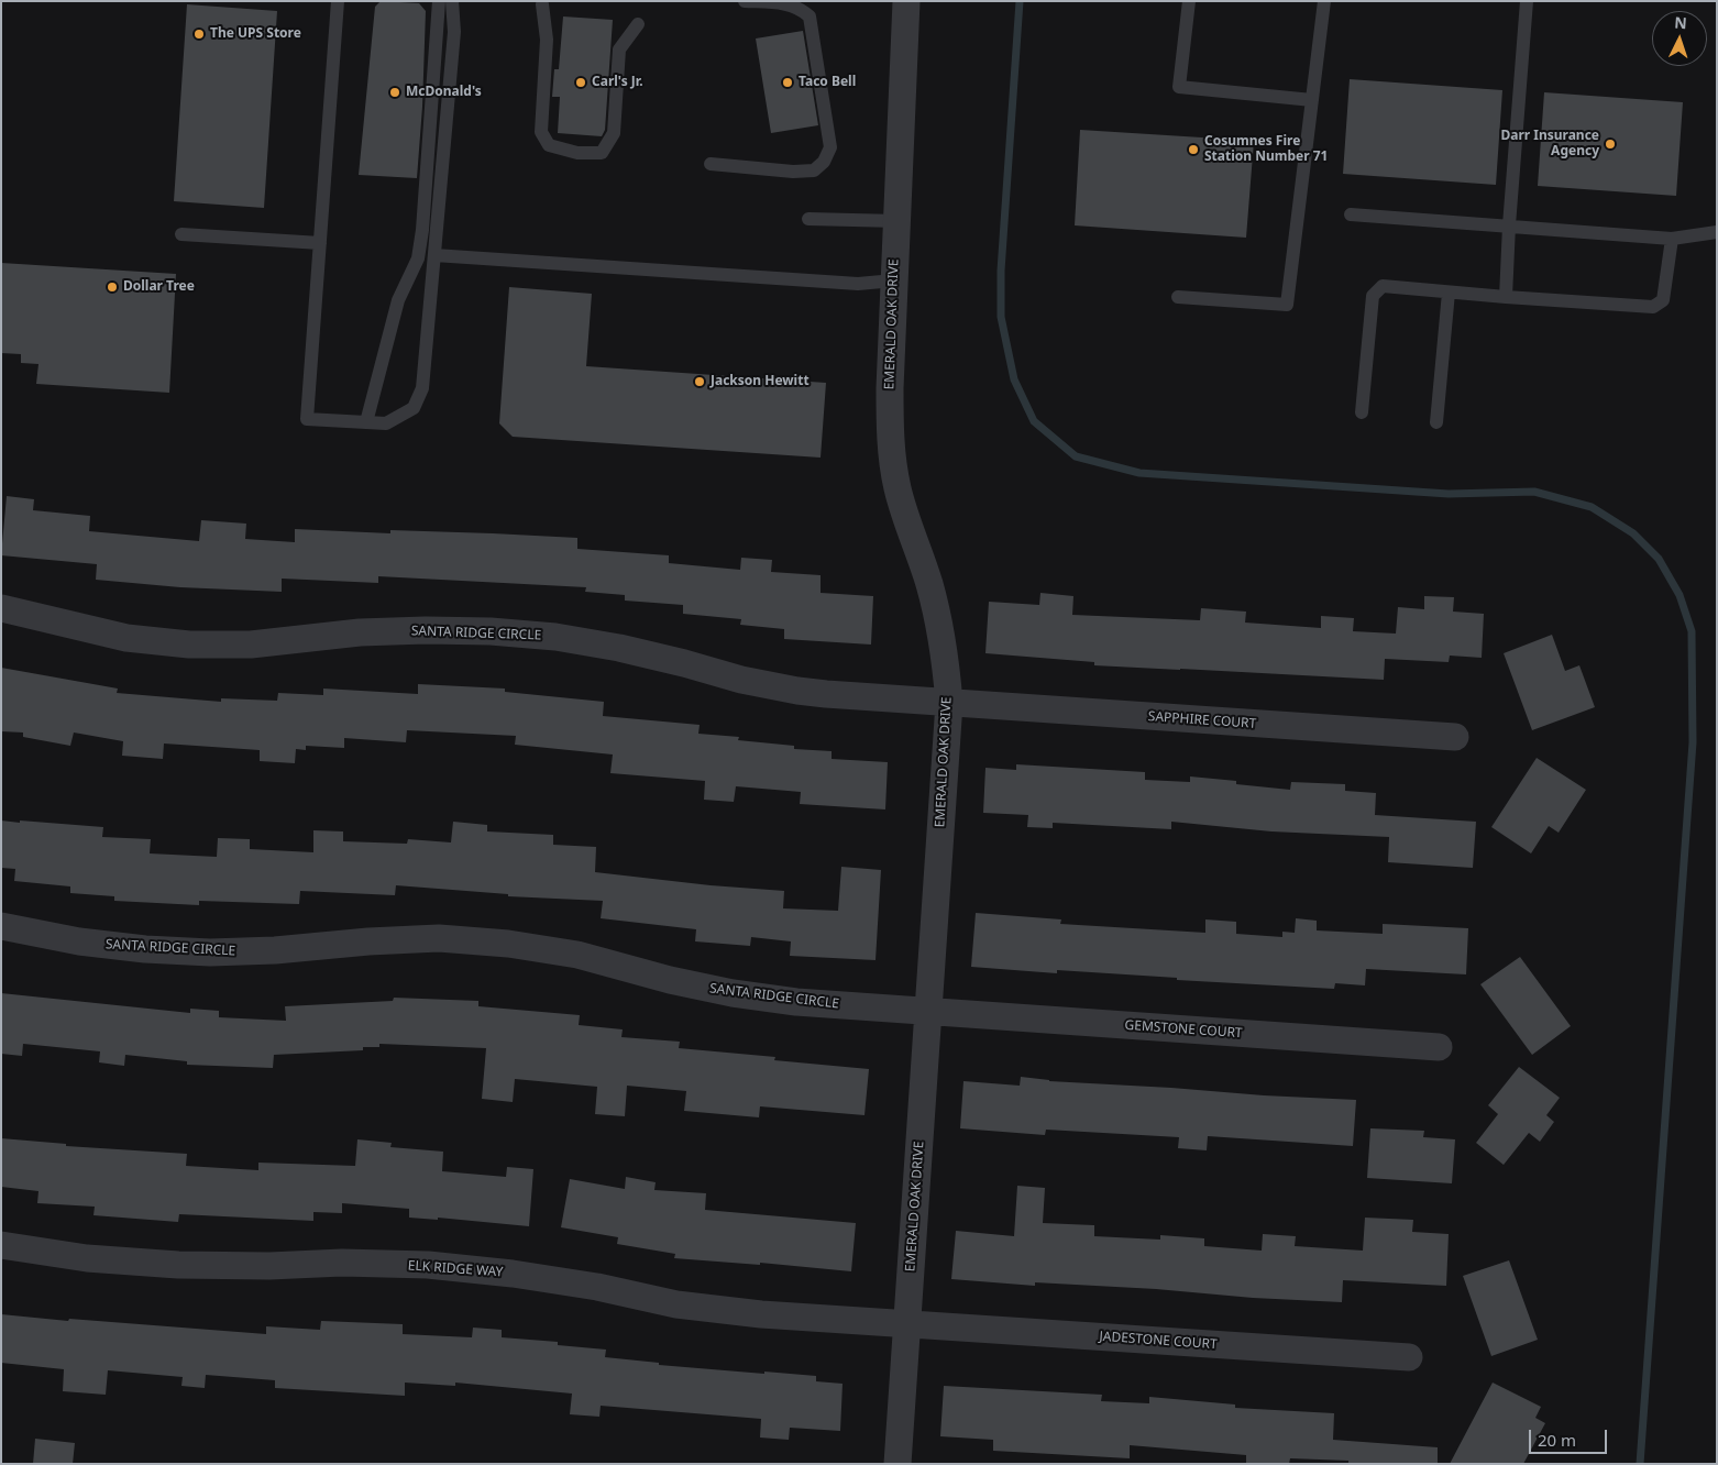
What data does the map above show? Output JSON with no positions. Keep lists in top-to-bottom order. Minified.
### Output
{"streets":{"street":["EMERALD OAK DRIVE","SANTA RIDGE CIRCLE","SAPPHIRE COURT","GEMSTONE COURT","ELK RIDGE WAY","JADESTONE COURT"]},"crossings":[["EMERALD OAK DRIVE","SANTA RIDGE CIRCLE"],["EMERALD OAK DRIVE","SAPPHIRE COURT"],["EMERALD OAK DRIVE","GEMSTONE COURT"],["EMERALD OAK DRIVE","ELK RIDGE WAY"],["EMERALD OAK DRIVE","JADESTONE COURT"],["SANTA RIDGE CIRCLE","SAPPHIRE COURT"],["SANTA RIDGE CIRCLE","GEMSTONE COURT"],["ELK RIDGE WAY","JADESTONE COURT"]],"places":["The UPS Store","Carl's Jr.","Taco Bell","McDonald's","Darr Insurance Agency","Cosumnes Fire Station Number 71","Dollar Tree","Jackson Hewitt"],"scale_bar":"20 m","north":"top"}
